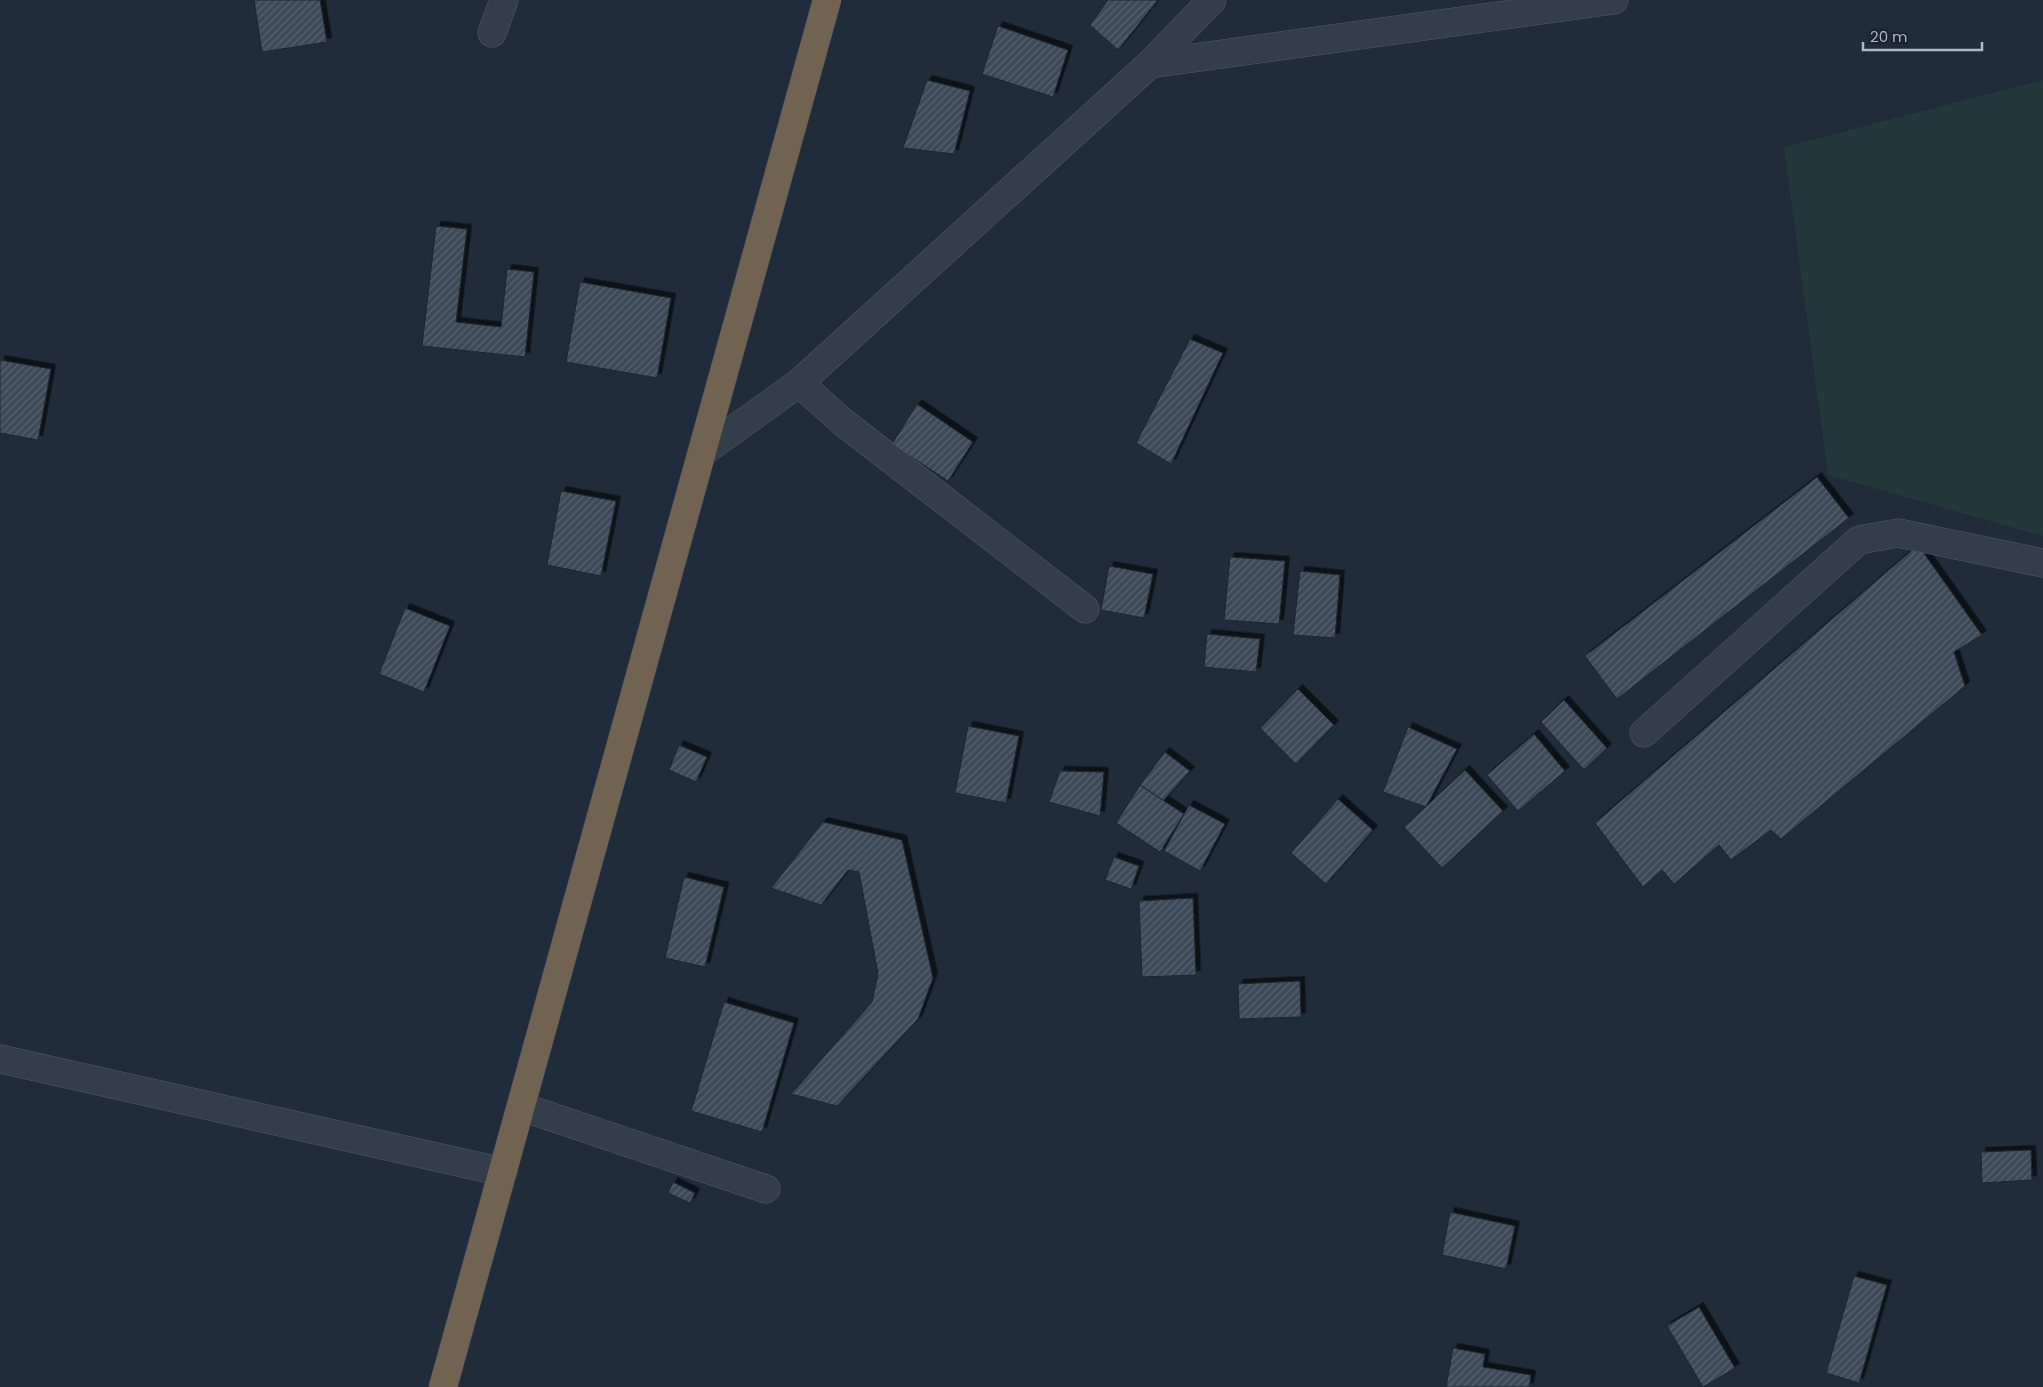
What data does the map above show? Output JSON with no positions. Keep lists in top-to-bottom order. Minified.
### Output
{"scale_bar":"20 m"}
